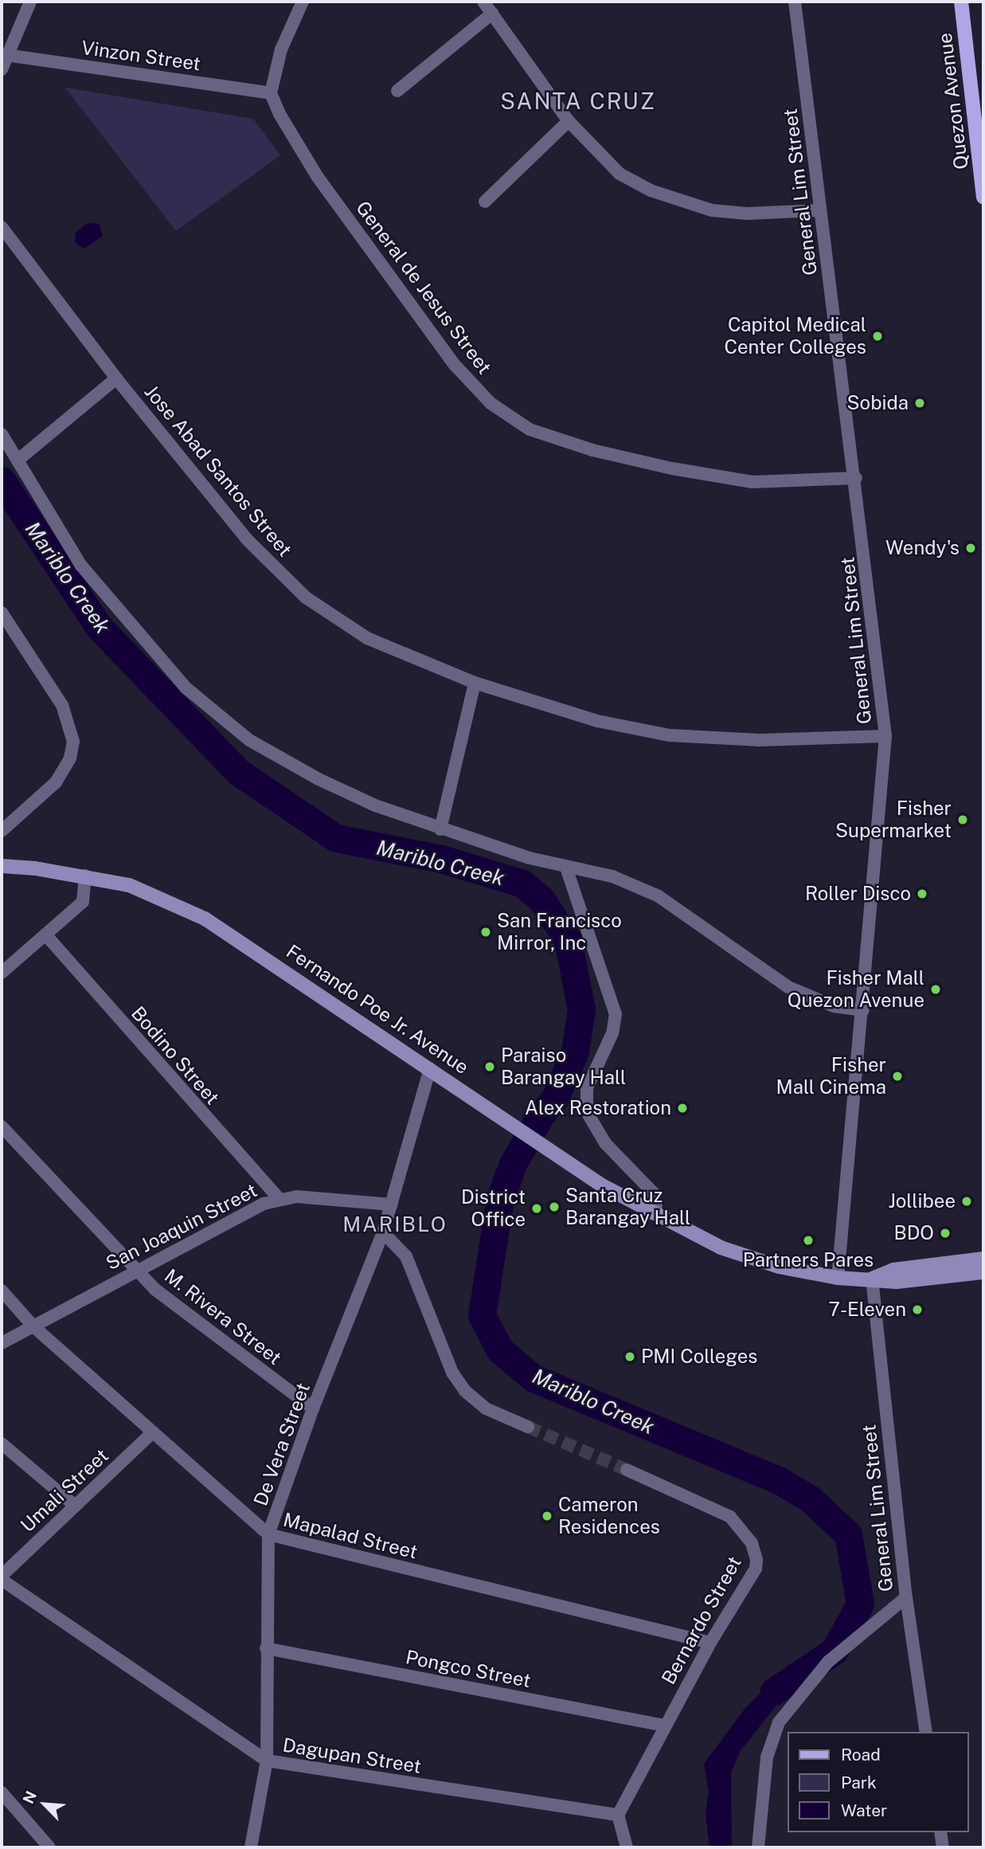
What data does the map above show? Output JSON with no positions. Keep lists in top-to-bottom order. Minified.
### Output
{"streets":{"main road":["Quezon Avenue","Fernando Poe Jr. Avenue"],"street":["Vinzon Street","General Lim Street","General de Jesus Street","Jose Abad Santos Street","Bodino Street","San Joaquin Street","M. Rivera Street","De Vera Street","Umali Street","Mapalad Street","Bernardo Street","Pongco Street","Dagupan Street"]},"crossings":[["Vinzon Street","General de Jesus Street"],["General Lim Street","General de Jesus Street"],["General Lim Street","Jose Abad Santos Street"],["General Lim Street","Fernando Poe Jr. Avenue"],["Fernando Poe Jr. Avenue","De Vera Street"],["Bodino Street","San Joaquin Street"],["San Joaquin Street","M. Rivera Street"],["San Joaquin Street","De Vera Street"],["San Joaquin Street","Mapalad Street"],["M. Rivera Street","De Vera Street"],["De Vera Street","Mapalad Street"],["De Vera Street","Pongco Street"],["De Vera Street","Dagupan Street"],["Umali Street","Mapalad Street"],["Umali Street","Dagupan Street"],["Mapalad Street","Bernardo Street"],["Bernardo Street","Pongco Street"],["Bernardo Street","Dagupan Street"]],"districts":["SANTA CRUZ","MARIBLO"],"water":["Mariblo Creek"],"places":["Capitol Medical Center Colleges","Sobida","Wendy's","Fisher Supermarket","Roller Disco","San Francisco Mirror, Inc","Fisher Mall Quezon Avenue","Paraiso Barangay Hall","Fisher Mall Cinema","Alex Restoration","Jollibee","Santa Cruz Barangay Hall","District Office","BDO","Partners Pares","7-Eleven","PMI Colleges","Cameron Residences"],"legend":["Road","Park","Water"],"north":"top left"}
